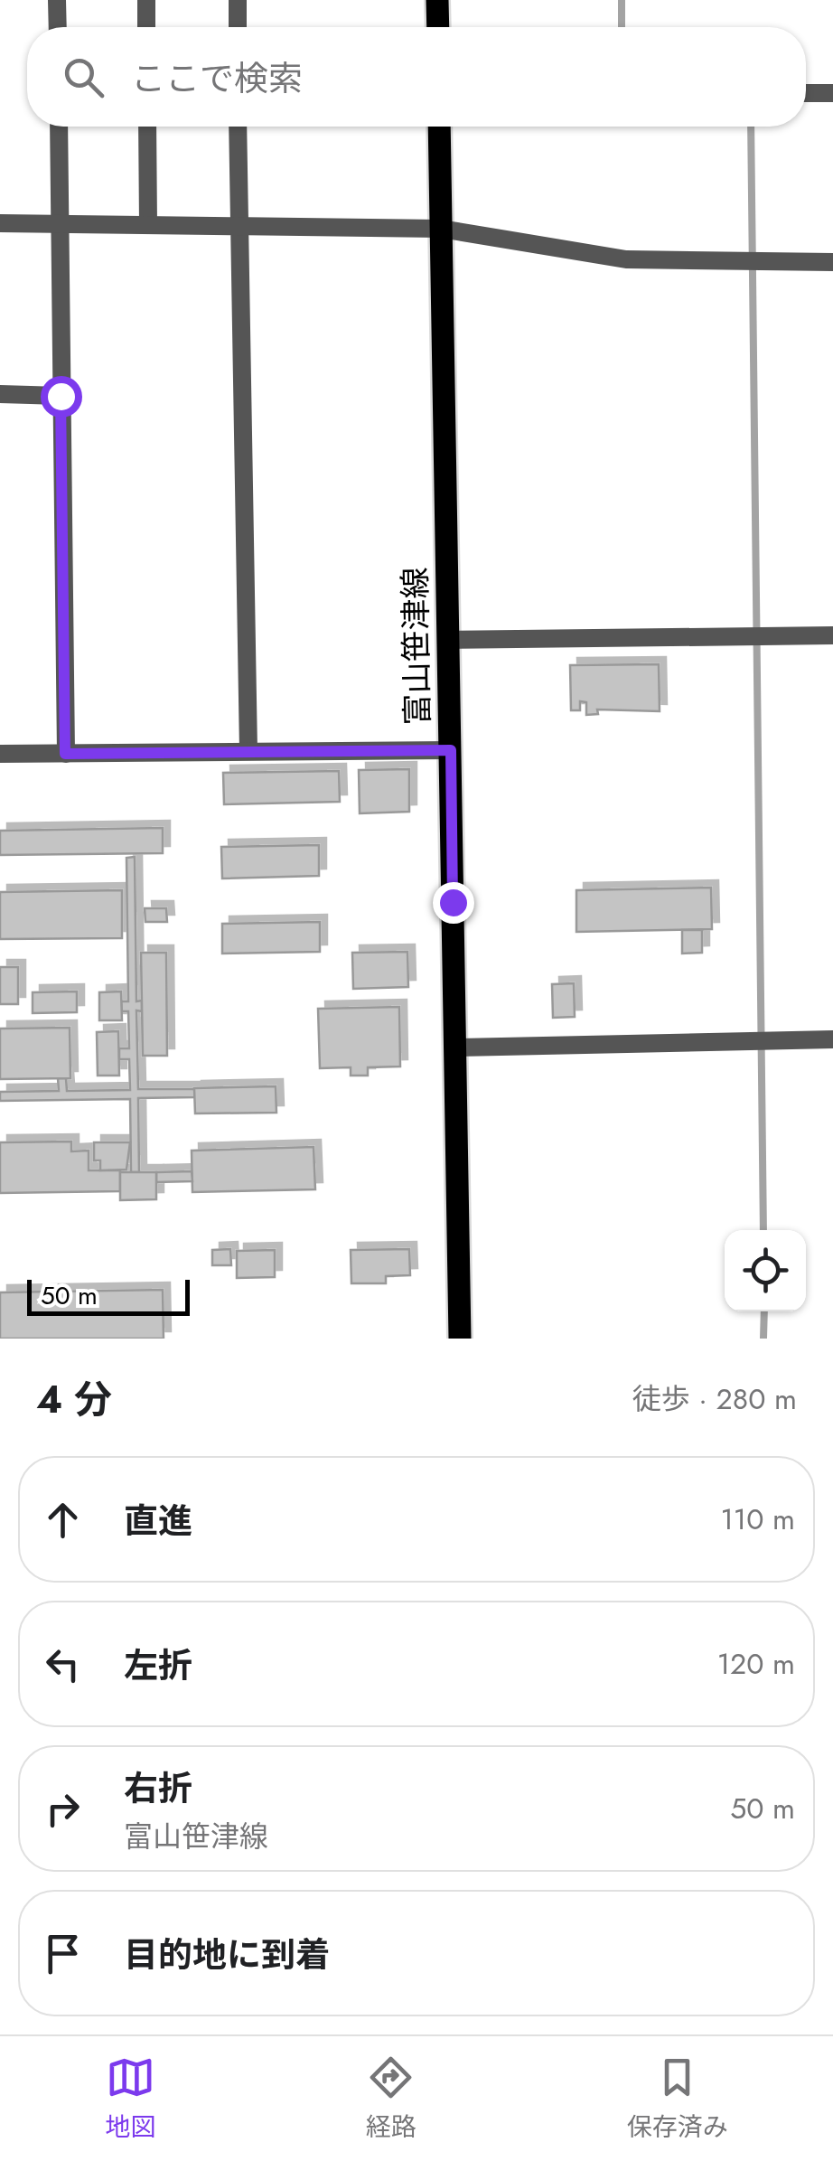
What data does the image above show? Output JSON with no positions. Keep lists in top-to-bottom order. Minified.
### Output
{"streets":{"main road":["富山笹津線"]},"scale_bar":"50 m","page":{"search":"ここで検索","scale":"50 m","heading":["4 分","徒歩 · 280 m"],"list":[["直進","110 m"],["左折","120 m"],["右折","富山笹津線","50 m"],"目的地に到着"],"nav":["地図","経路","保存済み"]}}
